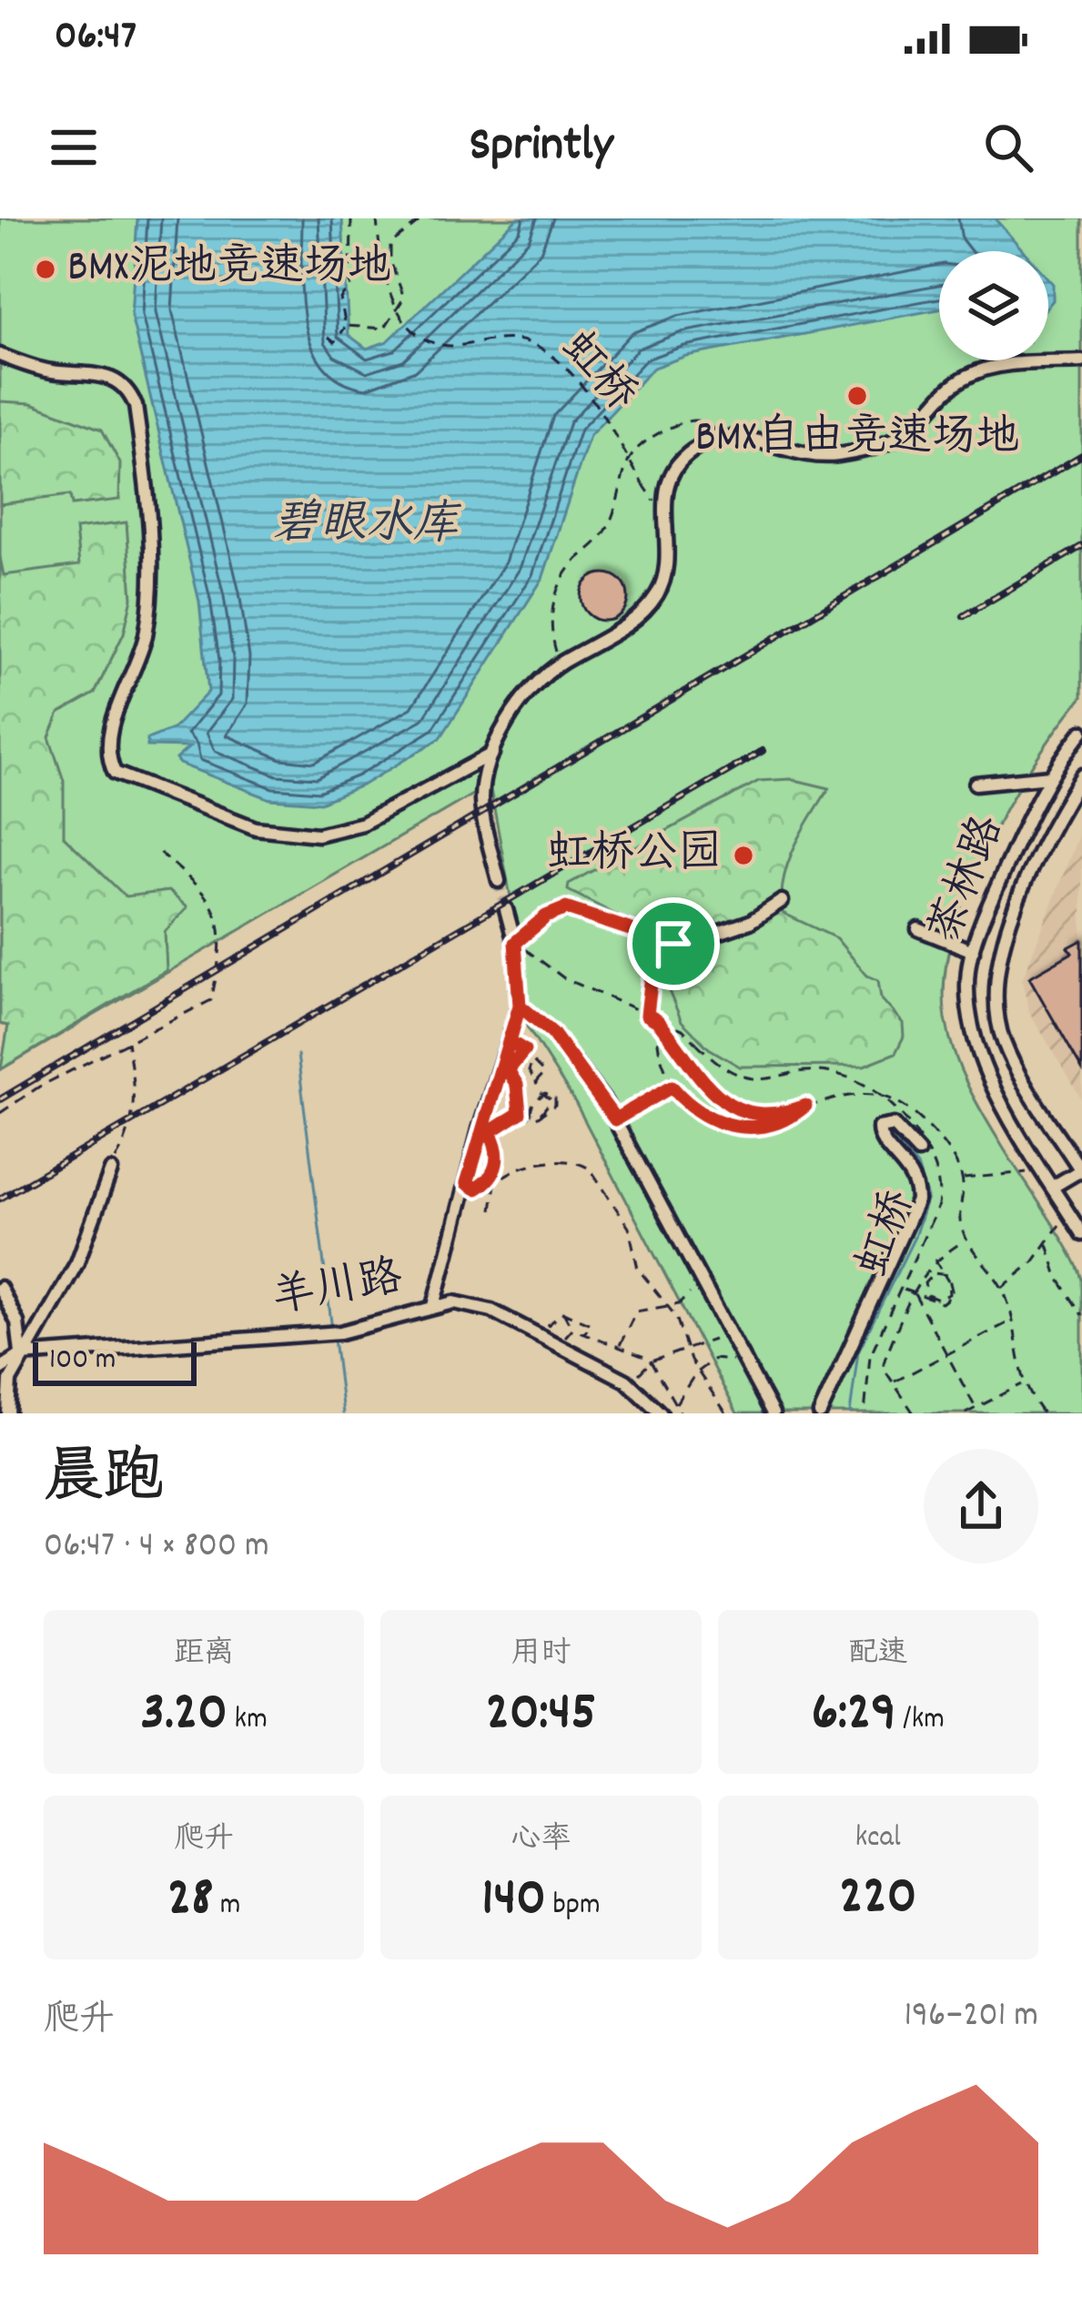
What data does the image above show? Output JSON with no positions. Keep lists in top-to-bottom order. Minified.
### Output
{"streets":{"street":["茶林路","羊川路"],"path":["虹桥"]},"water":["碧眼水库"],"places":["BMX泥地竞速场地","BMX自由竞速场地","虹桥公园"],"scale_bar":"100 m","page":{"status":"06:47","header":"Sprintly","scale":"100 m","heading":["晨跑","06:47 · 4 × 800 m"],"stats":[["距离","3.20 km"],["用时","20:45"],["配速","6:29 /km"],["爬升","28 m"],["心率","140 bpm"],["kcal","220"]],"chart":["爬升","196–201 m"]}}
